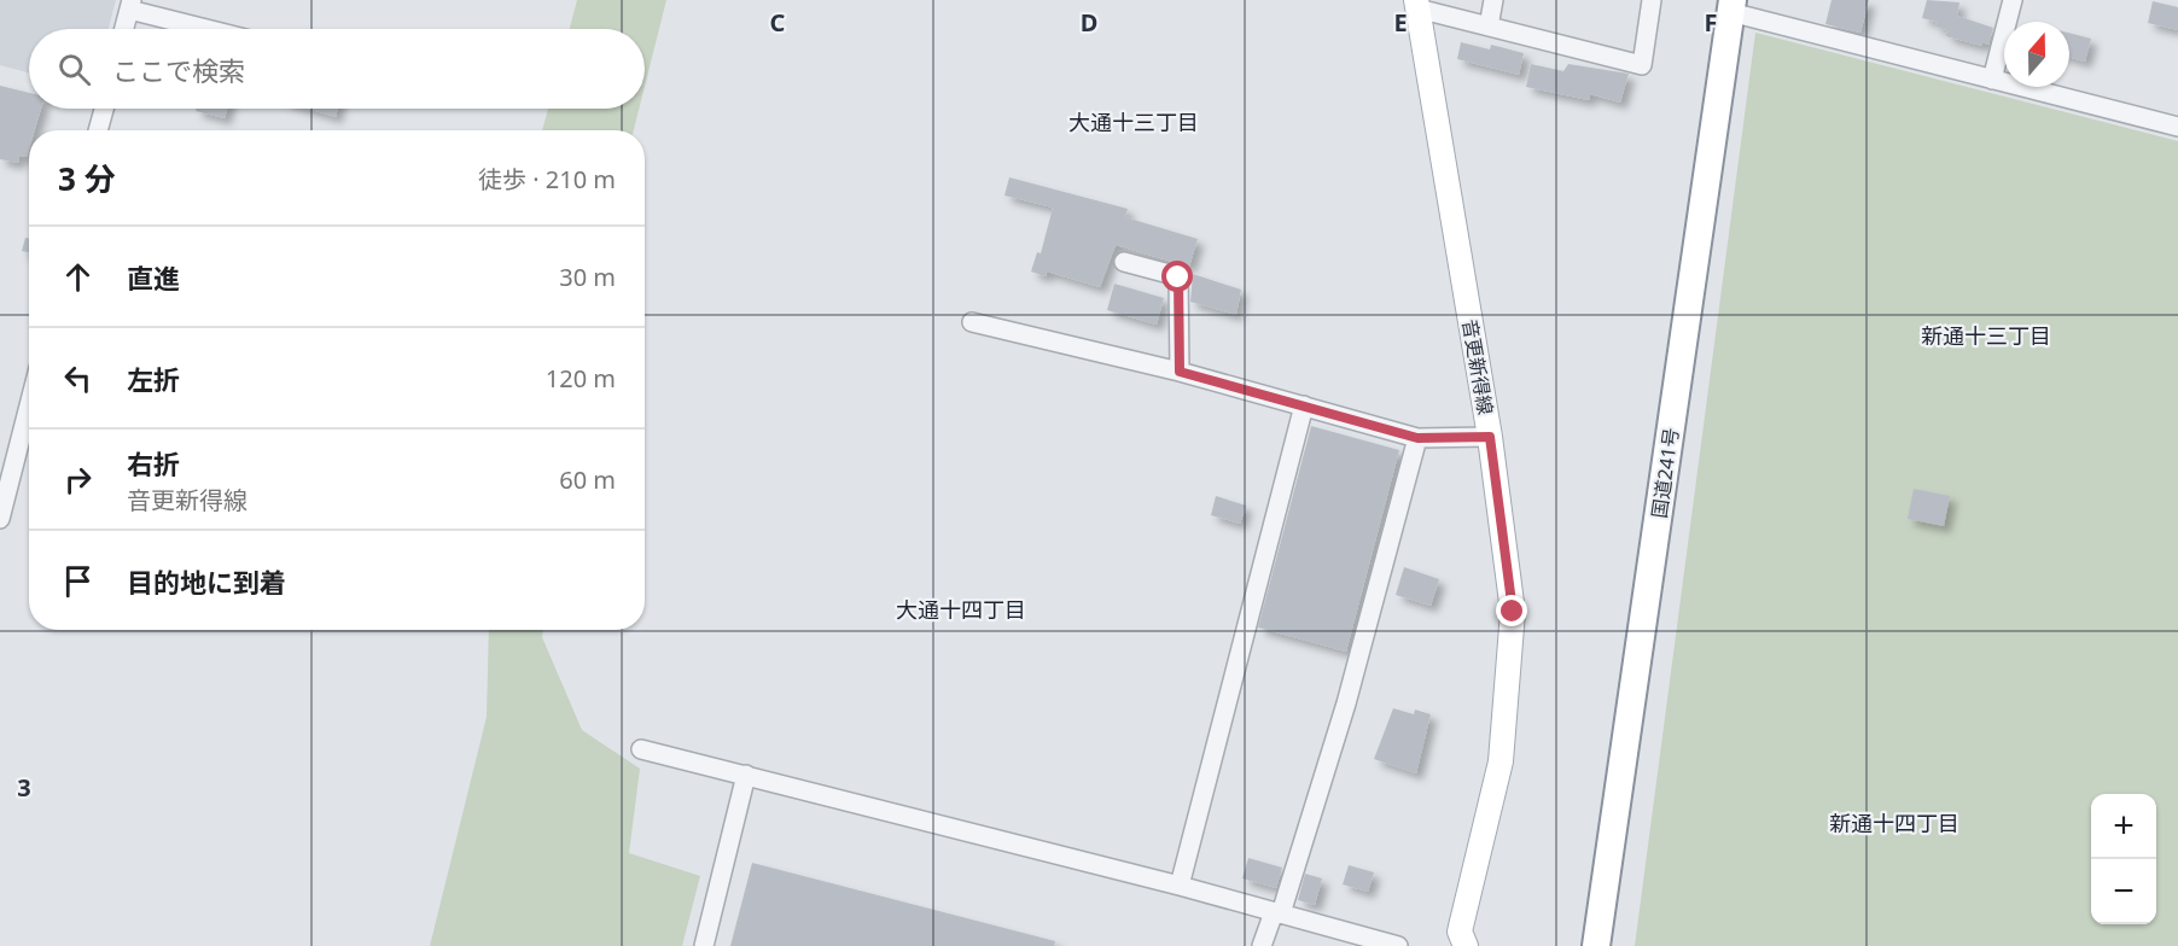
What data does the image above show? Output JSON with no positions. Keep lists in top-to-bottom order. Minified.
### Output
{"streets":{"highway":["国道241号"],"main road":["音更新得線"]},"districts":["大通十三丁目","新通十三丁目","大通十四丁目","新通十四丁目"],"north":"top","page":{"search":"ここで検索","heading":["3 分","徒歩 · 210 m"],"list":[["直進","30 m"],["左折","120 m"],["右折","音更新得線","60 m"],"目的地に到着"],"map_buttons":["+","−"]},"grid":{"columns":["C","D","E","F"],"rows":["3"]}}
